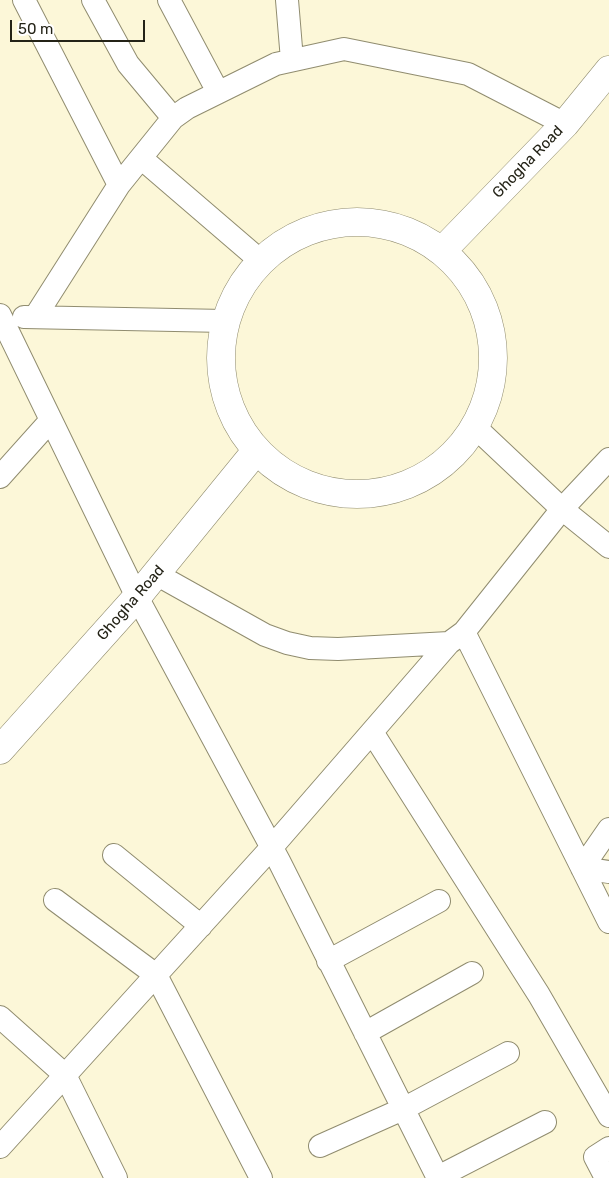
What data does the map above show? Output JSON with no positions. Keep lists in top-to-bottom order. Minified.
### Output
{"streets":{"main road":["Ghogha Road"]},"scale_bar":"50 m"}
